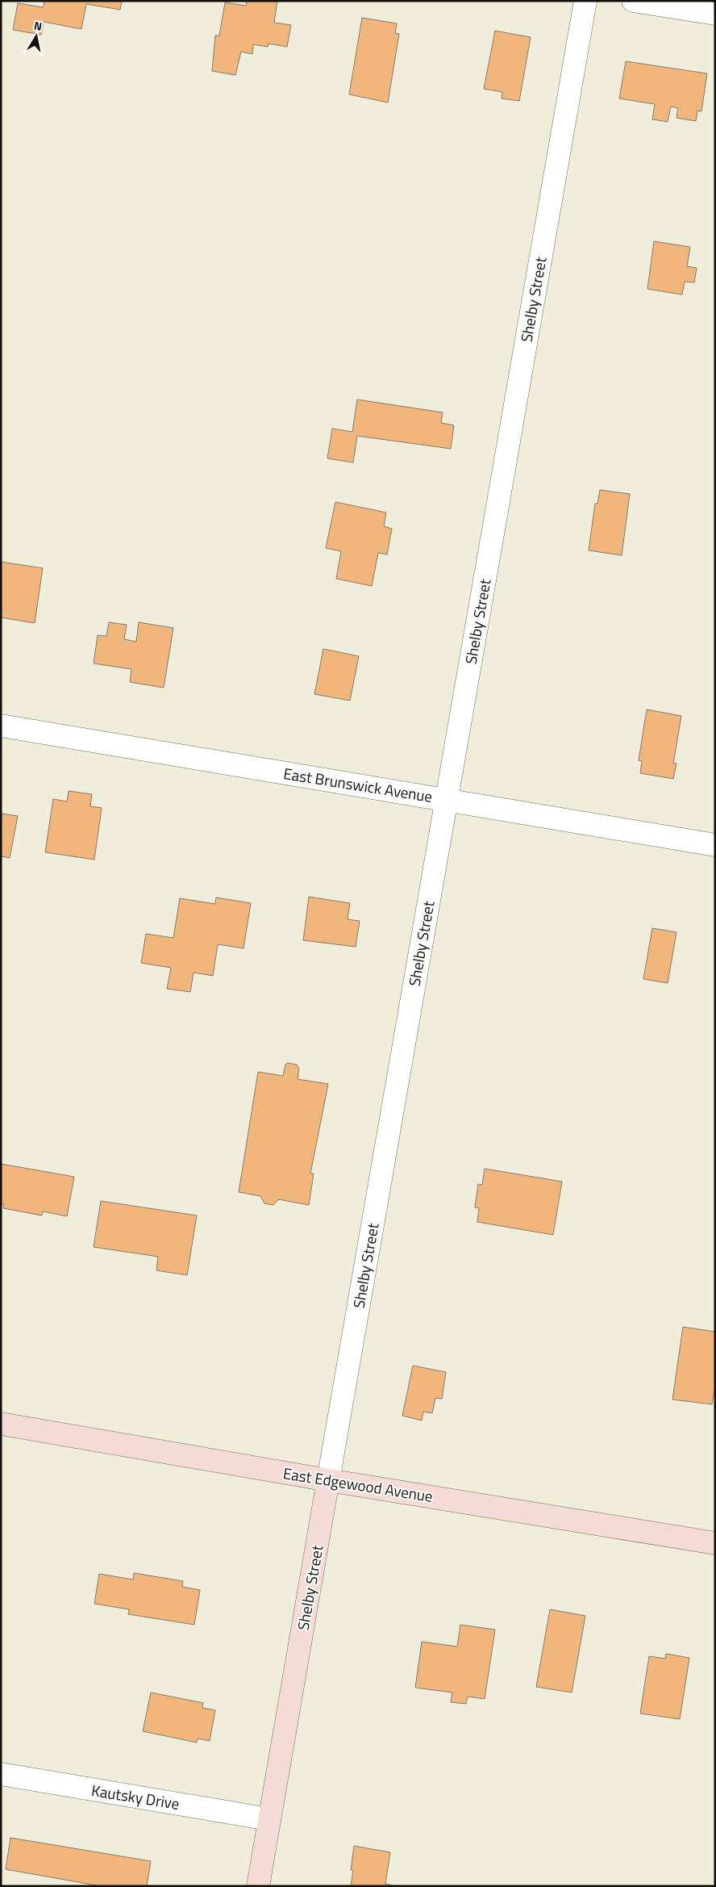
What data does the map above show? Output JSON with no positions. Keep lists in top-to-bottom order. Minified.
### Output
{"streets":{"main road":["Shelby Street","East Edgewood Avenue"],"street":["East Brunswick Avenue","Kautsky Drive"]},"crossings":[["Shelby Street","East Brunswick Avenue"],["Shelby Street","East Edgewood Avenue"],["Shelby Street","Kautsky Drive"]],"north":"top"}
